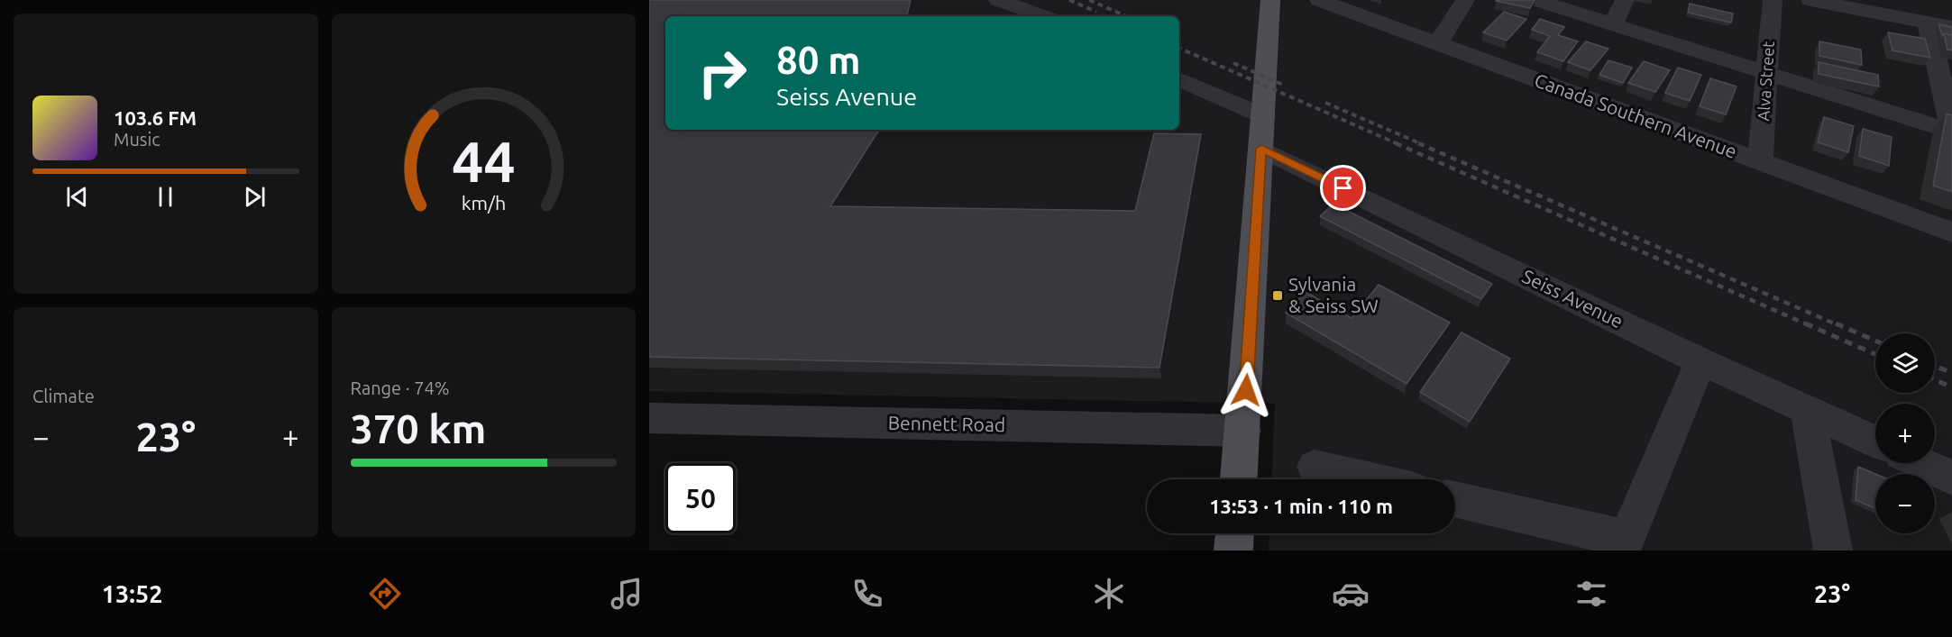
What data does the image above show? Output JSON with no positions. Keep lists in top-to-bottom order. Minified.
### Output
{"streets":{"street":["Alva Street","Canada Southern Avenue","Seiss Avenue","Bennett Road"]},"crossings":[["Alva Street","Canada Southern Avenue"]],"places":{"transit":["Sylvania & Seiss SW"]},"page":{"turn":["80 m","Seiss Avenue"],"song":["103.6 FM","Music"],"tile":["Climate",["Range · 74%","370 km"]],"map_buttons":["+","−"],"heat":["−","23°","+"],"limit":"50","trip":"13:53 · 1 min · 110 m","tabs":["13:52","23°"],"gauge":["44","km/h"]}}
